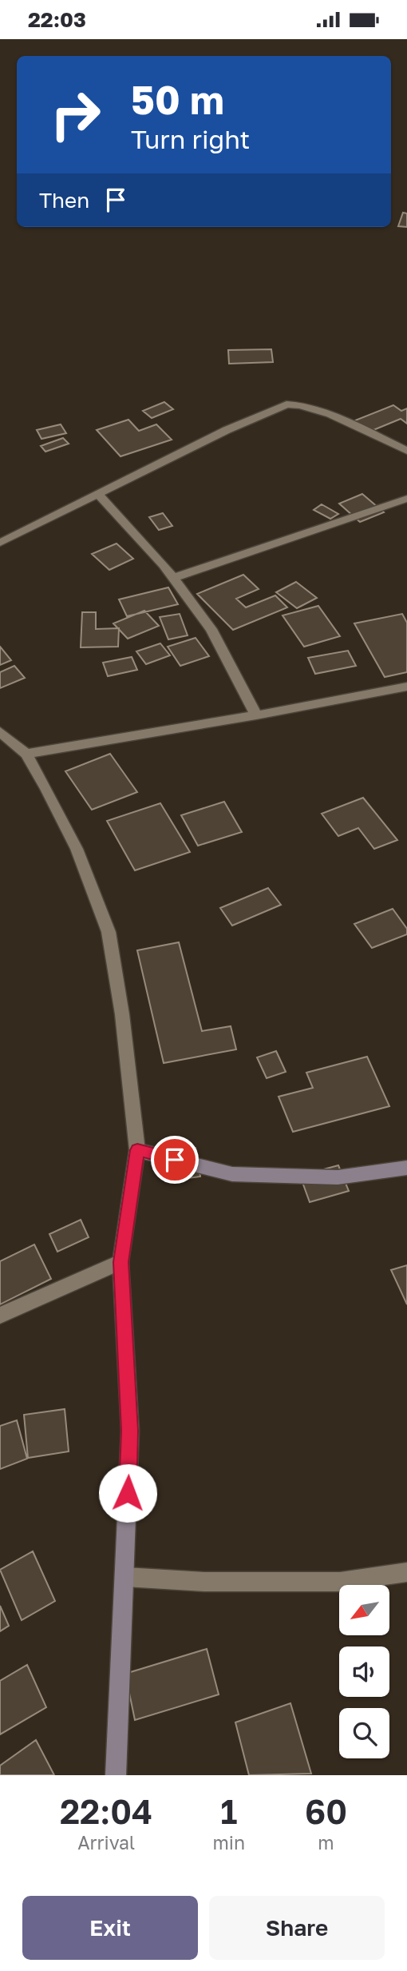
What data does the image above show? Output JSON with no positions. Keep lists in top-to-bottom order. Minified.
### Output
{"north":"bottom left","page":{"status":"22:03","turn":["50 m","Turn right"],"then":"Then","eta":["22:04","Arrival","1","min","60","m"],"buttons":["Exit","Share"]}}
